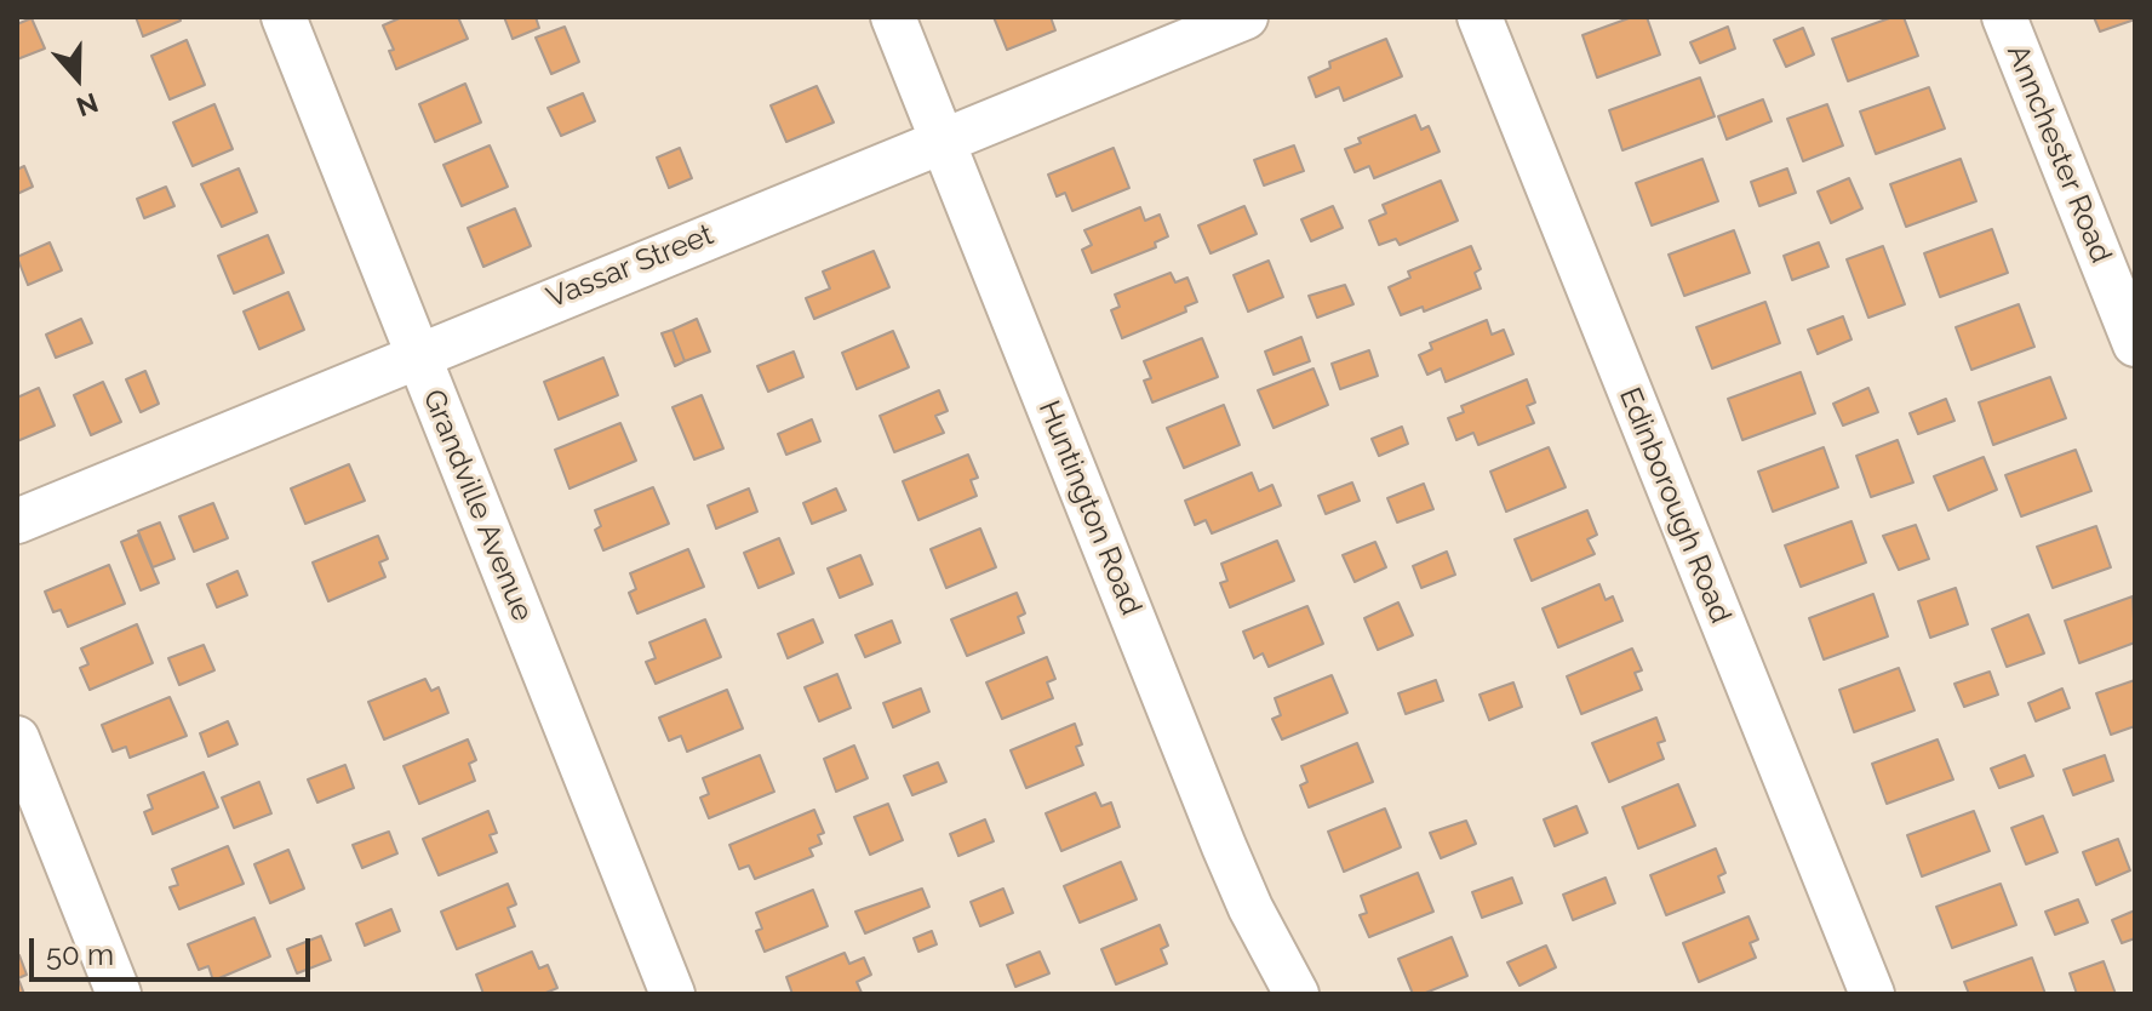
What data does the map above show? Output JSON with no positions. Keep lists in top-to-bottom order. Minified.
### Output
{"streets":{"street":["Annchester Road","Vassar Street","Grandville Avenue","Edinborough Road","Huntington Road"]},"crossings":[["Vassar Street","Grandville Avenue"],["Vassar Street","Huntington Road"]],"scale_bar":"50 m","north":"bottom"}
